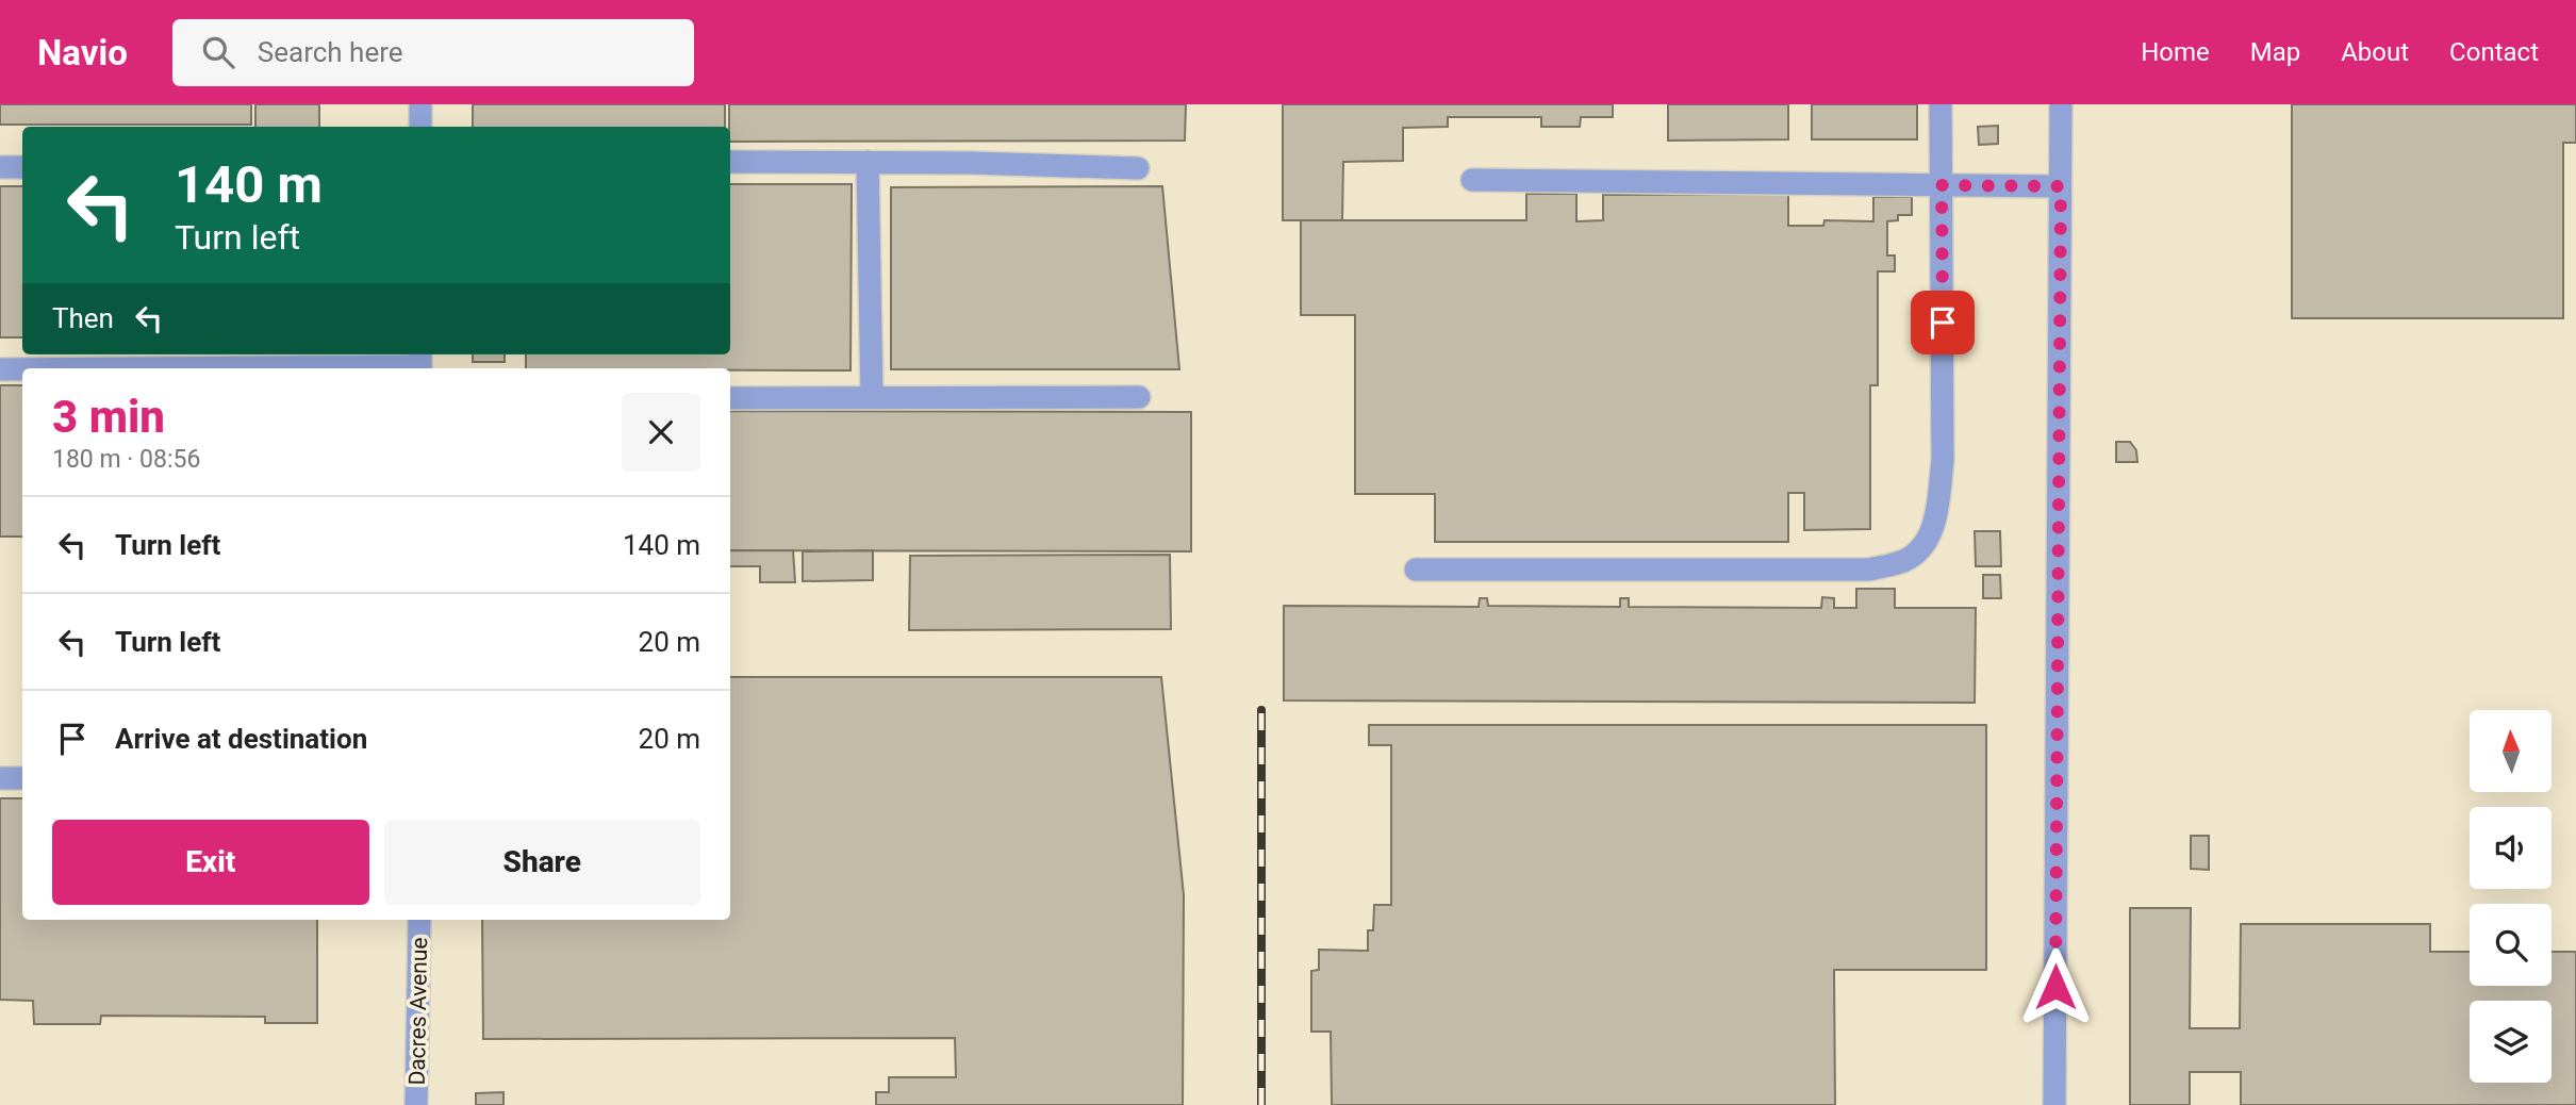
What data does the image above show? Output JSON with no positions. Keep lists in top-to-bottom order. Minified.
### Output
{"streets":{"street":["Dacres Avenue"]},"north":"top","page":{"header":"Navio","search":"Search here","nav":["Home","Map","About","Contact"],"turn":["140 m","Turn left"],"then":"Then","heading":["3 min","180 m · 08:56"],"list":[{"name":"Turn left","value":"140 m"},{"name":"Turn left","value":"20 m"},{"name":"Arrive at destination","value":"20 m"}],"buttons":["Exit","Share"]}}
